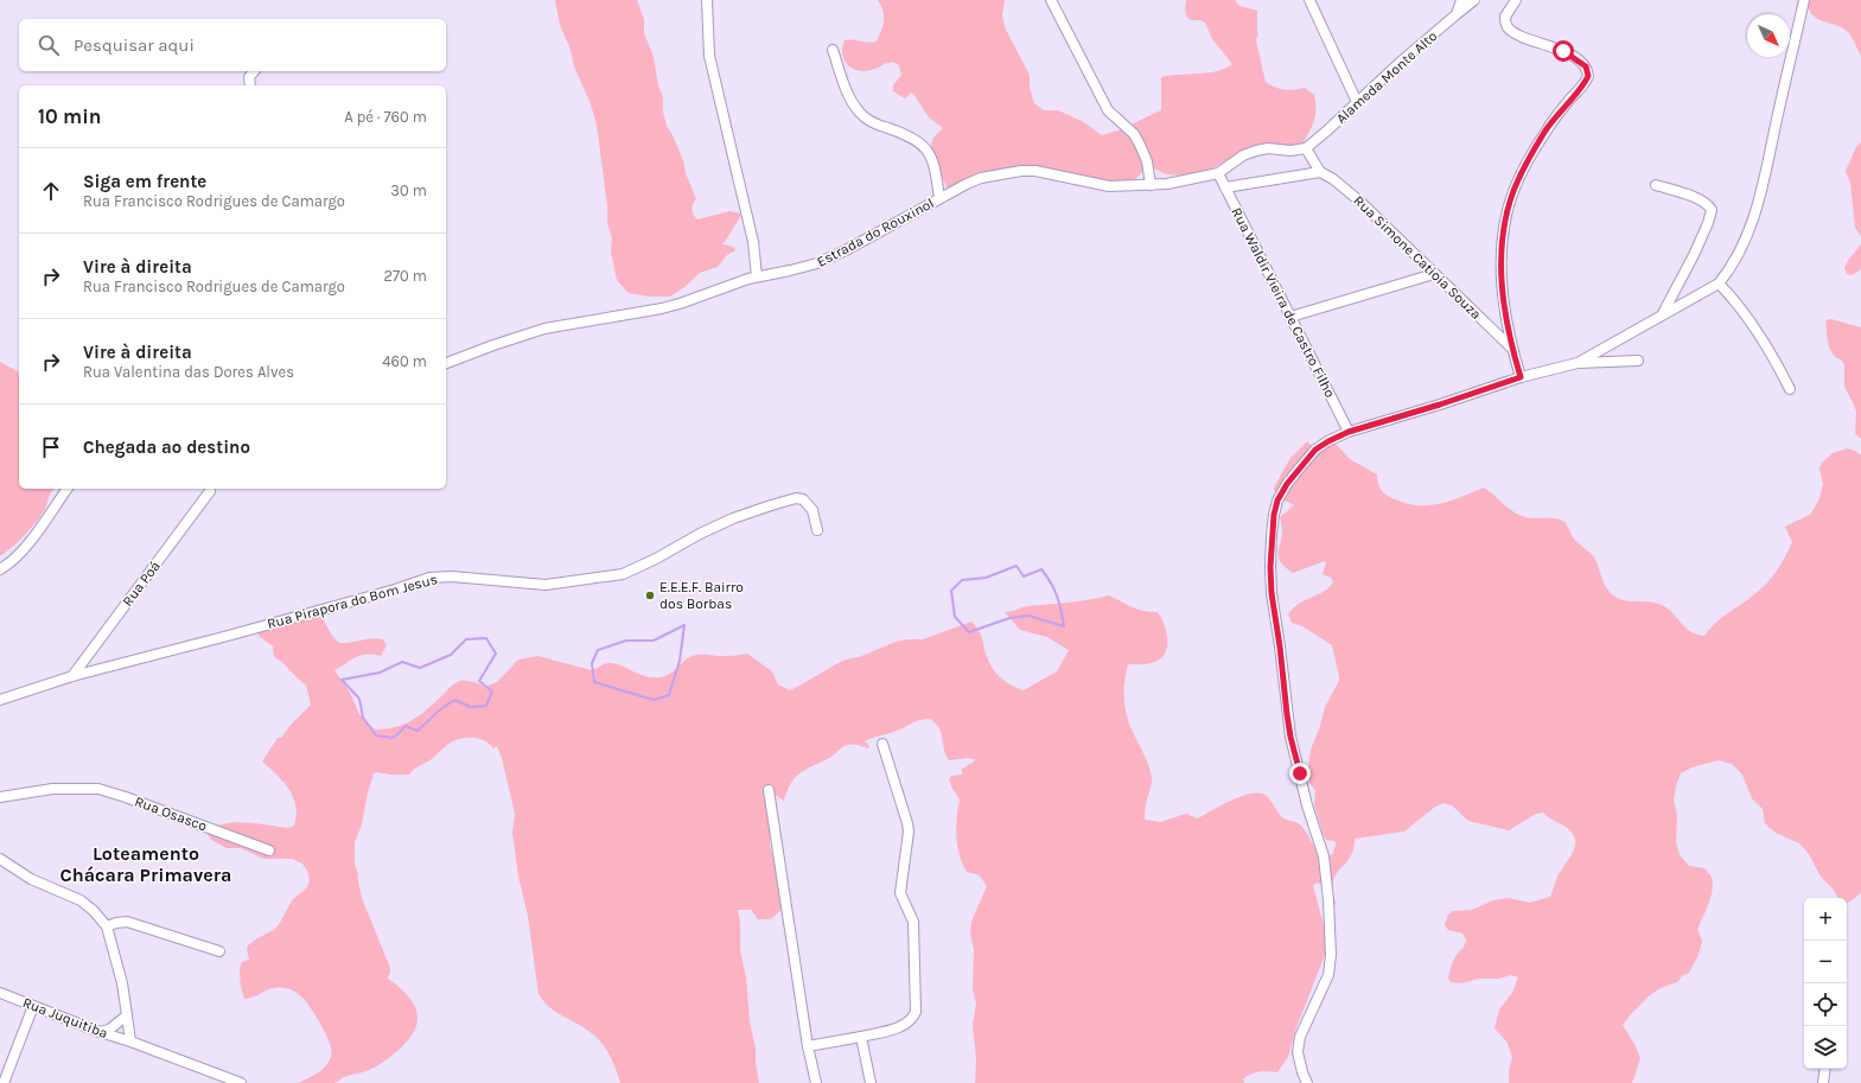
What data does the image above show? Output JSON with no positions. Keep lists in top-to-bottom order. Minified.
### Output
{"streets":{"street":["Alameda Monte Alto","Estrada do Rouxinol","Rua Simone Catioia Souza","Rua Waldir Vieira de Castro Filho","Rua Poá","Rua Pirapora do Bom Jesus","Rua Osasco","Rua Juquitiba"]},"crossings":[["Alameda Monte Alto","Estrada do Rouxinol"],["Alameda Monte Alto","Rua Simone Catioia Souza"],["Estrada do Rouxinol","Rua Simone Catioia Souza"],["Estrada do Rouxinol","Rua Waldir Vieira de Castro Filho"],["Rua Poá","Rua Pirapora do Bom Jesus"]],"districts":["Loteamento Chácara Primavera"],"places":["E.E.E.F. Bairro dos Borbas"],"north":"bottom right","page":{"search":"Pesquisar aqui","heading":["10 min","A pé · 760 m"],"list":[["Siga em frente","Rua Francisco Rodrigues de Camargo","30 m"],["Vire à direita","Rua Francisco Rodrigues de Camargo","270 m"],["Vire à direita","Rua Valentina das Dores Alves","460 m"],"Chegada ao destino"],"map_buttons":["+","−"]}}
